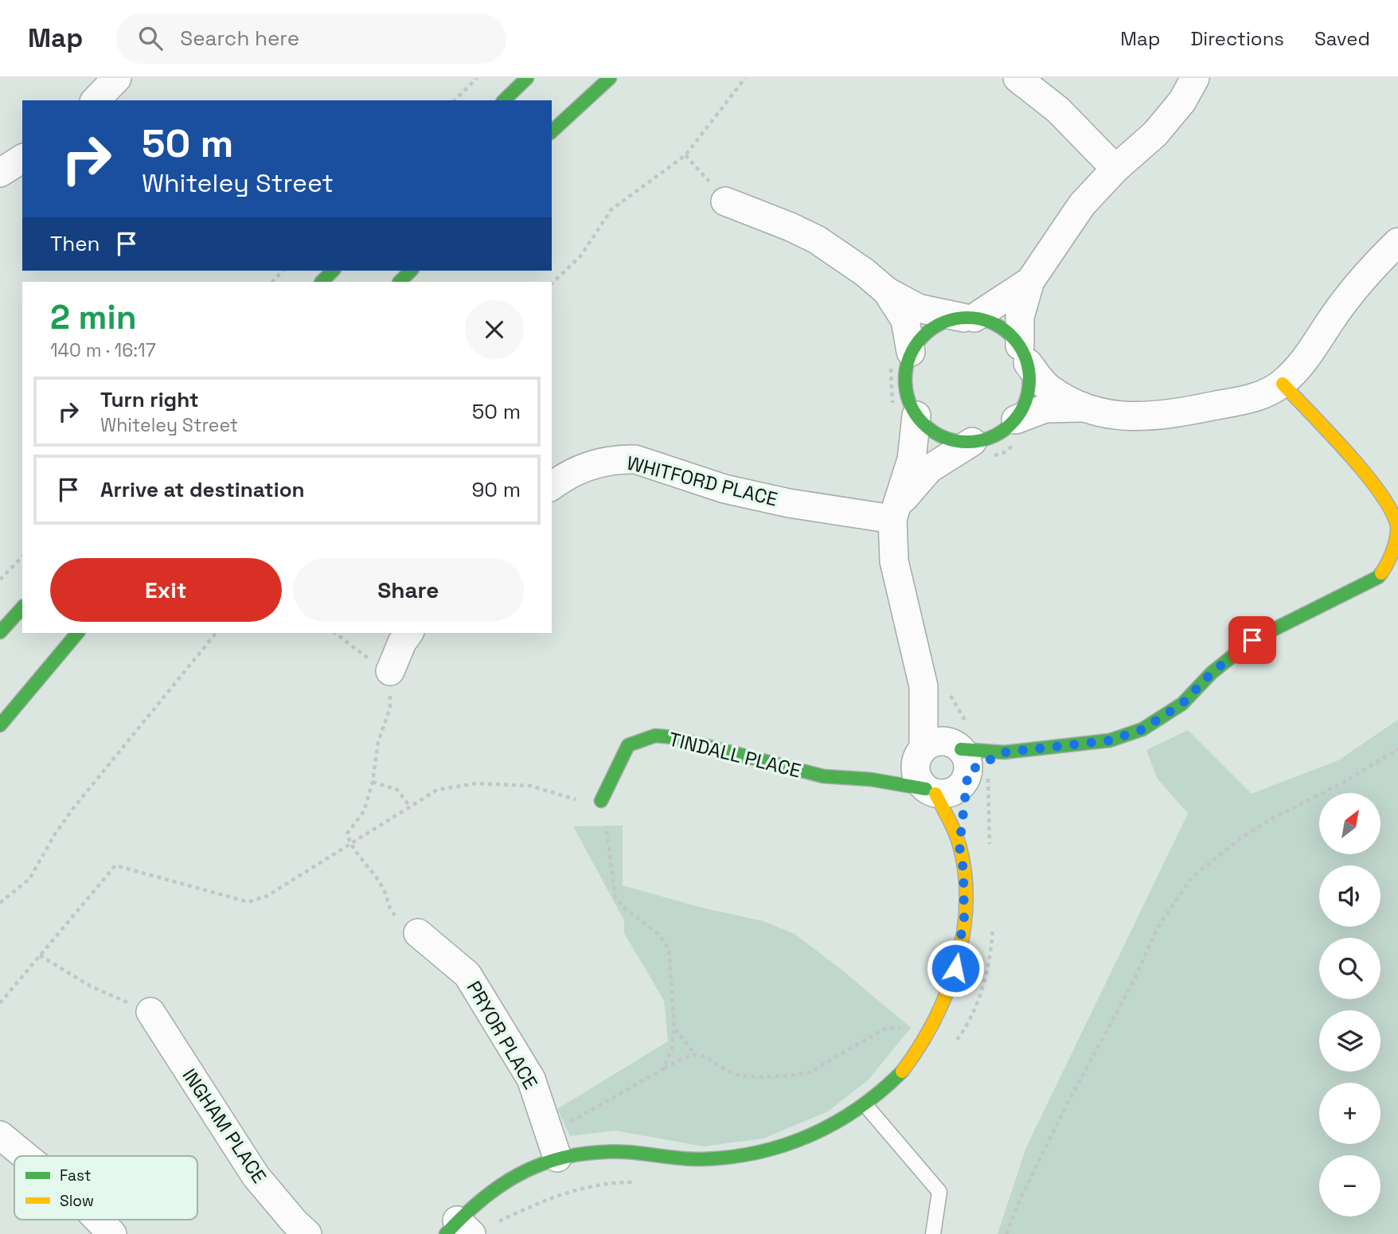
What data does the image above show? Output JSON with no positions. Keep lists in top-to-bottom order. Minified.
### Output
{"streets":{"street":["WHITFORD PLACE","TINDALL PLACE","PRYOR PLACE","INGHAM PLACE"]},"legend":["Fast","Slow"],"north":"top right","page":{"header":"Map","search":"Search here","nav":["Map","Directions","Saved"],"turn":["50 m","Whiteley Street"],"then":"Then","heading":["2 min","140 m · 16:17"],"list":[{"name":"Turn right","note":"Whiteley Street","value":"50 m"},{"name":"Arrive at destination","value":"90 m"}],"buttons":["Exit","Share"],"map_buttons":["+","−"]}}
